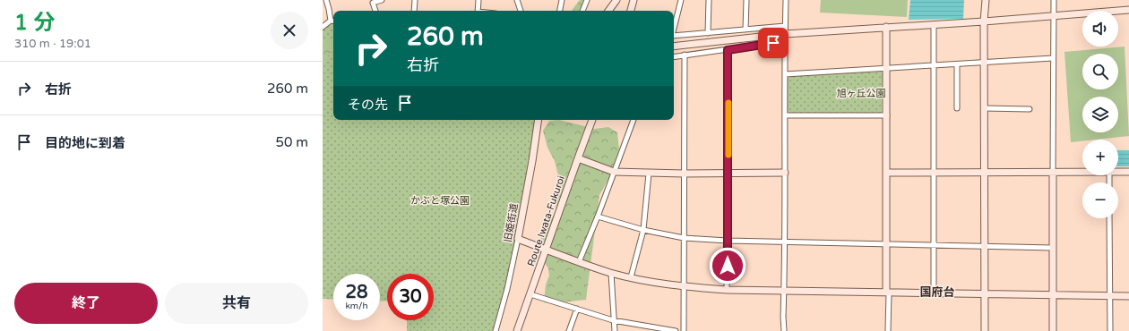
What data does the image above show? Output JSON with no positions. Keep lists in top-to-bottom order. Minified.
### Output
{"streets":{"street":["Route Iwata-Fukuroi","旧姫街道"]},"districts":["国府台"],"parks":["旭ヶ丘公園","かぶと塚公園"],"page":{"heading":["1 分","310 m · 19:01"],"map_buttons":["+","−"],"turn":["260 m","右折"],"list":[{"name":"右折","value":"260 m"},{"name":"目的地に到着","value":"50 m"}],"then":"その先","speed":"28 km/h","limit":"30","buttons":["終了","共有"]}}
